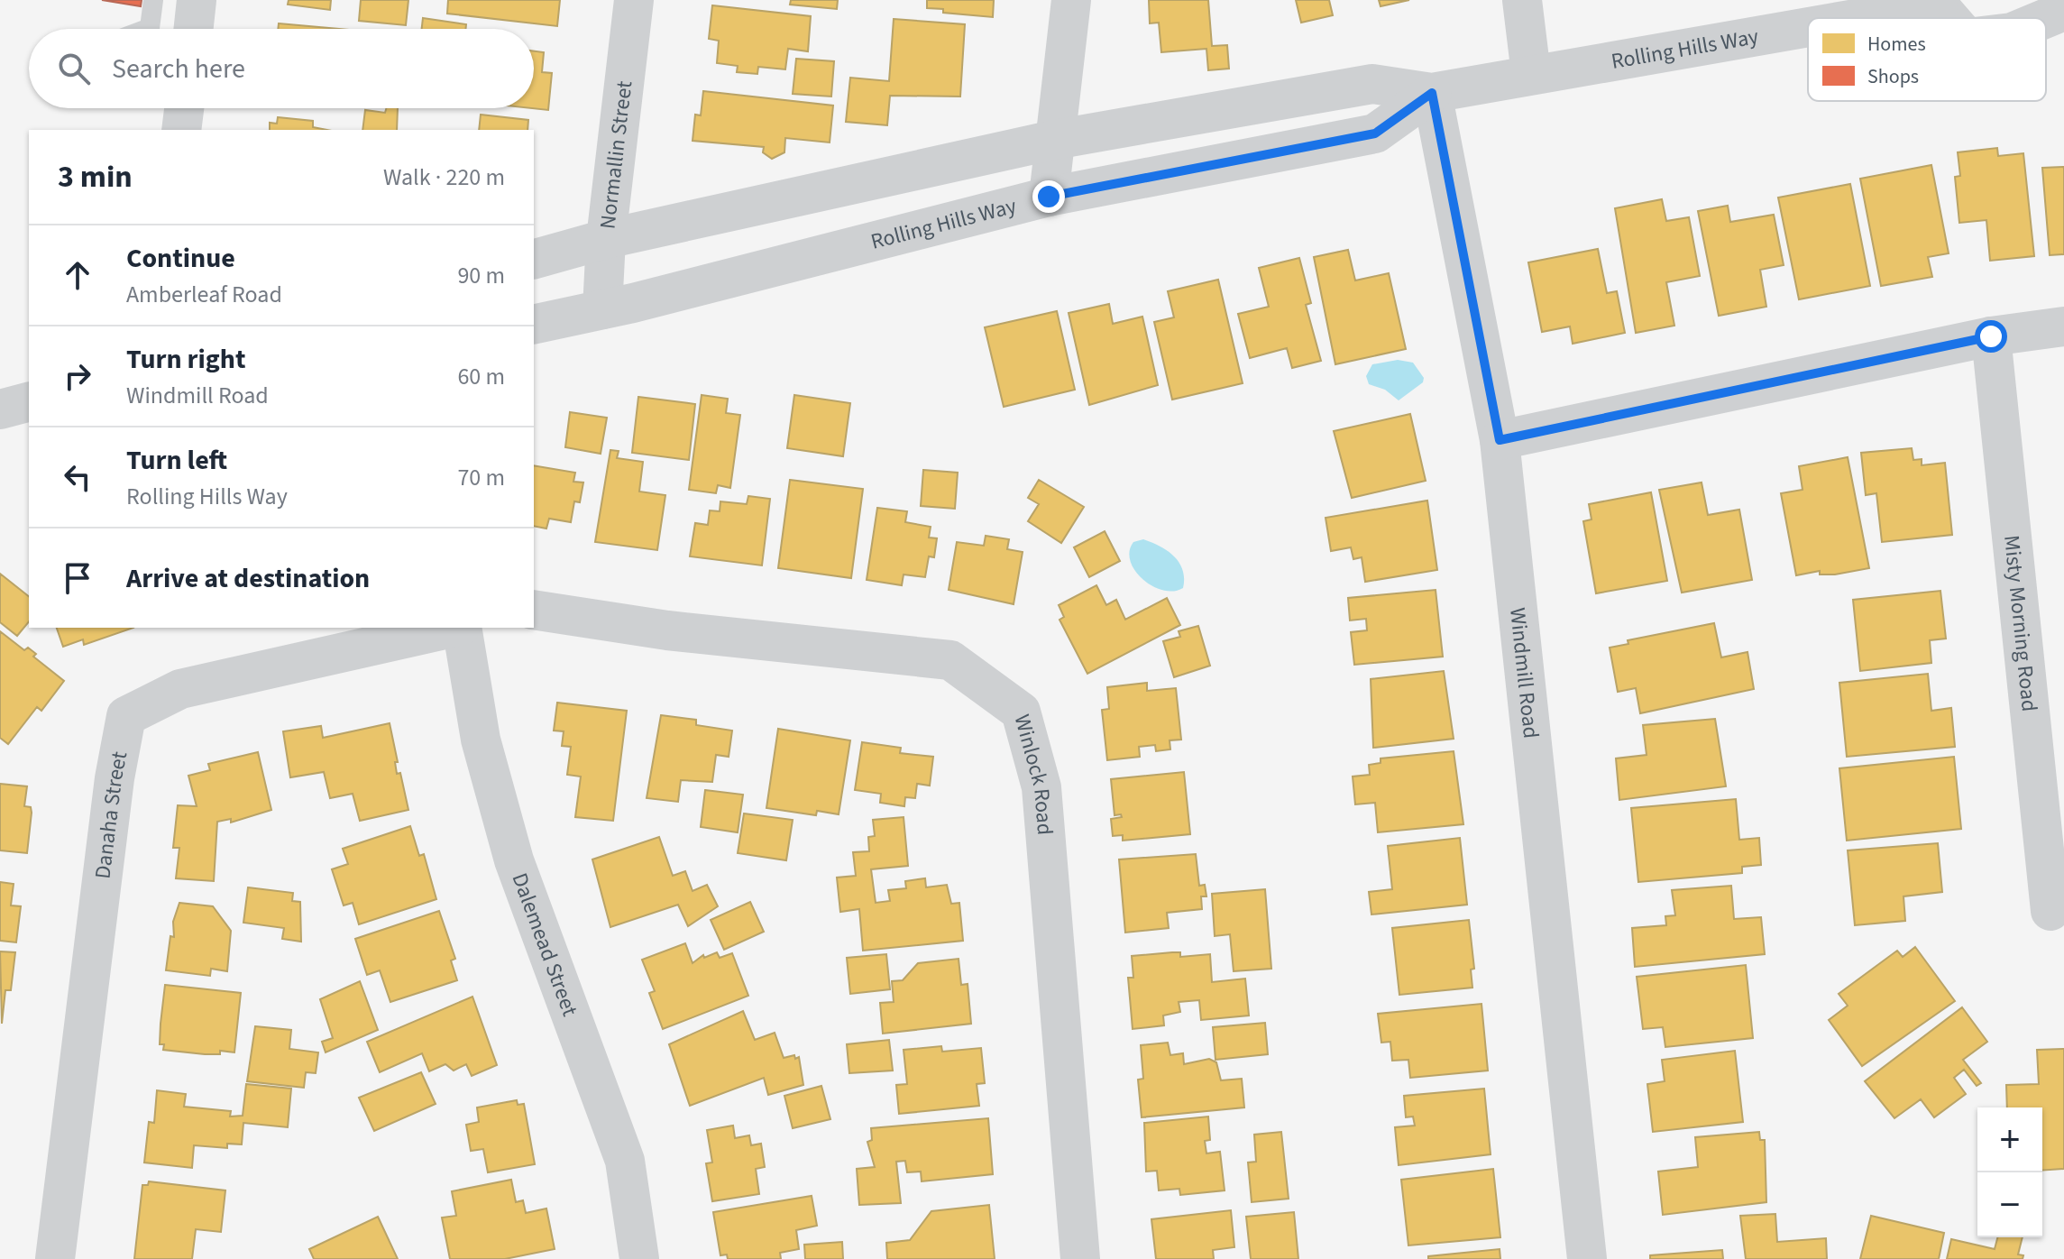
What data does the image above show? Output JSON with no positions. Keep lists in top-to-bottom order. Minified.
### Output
{"streets":{"street":["Rolling Hills Way","Normallin Street","Misty Morning Road","Windmill Road","Winlock Road","Danaha Street","Dalemead Street"]},"crossings":[["Rolling Hills Way","Normallin Street"],["Rolling Hills Way","Windmill Road"]],"legend":["Homes","Shops"],"page":{"search":"Search here","heading":["3 min","Walk · 220 m"],"list":[["Continue","Amberleaf Road","90 m"],["Turn right","Windmill Road","60 m"],["Turn left","Rolling Hills Way","70 m"],"Arrive at destination"],"map_buttons":["+","−"]}}
